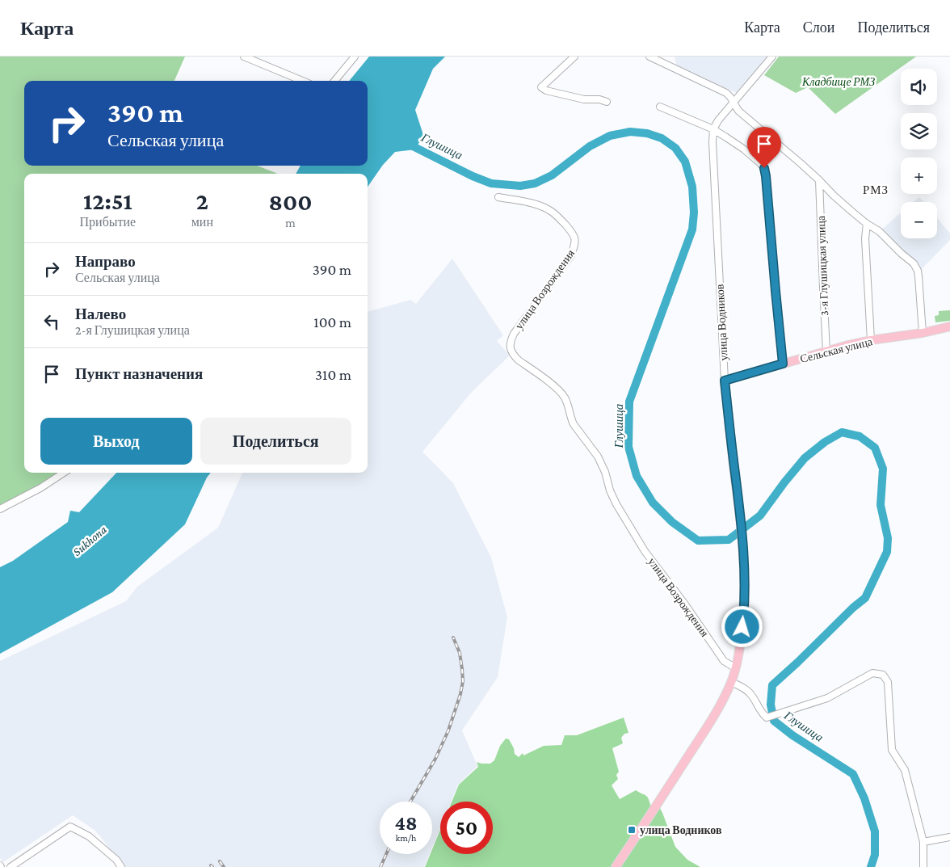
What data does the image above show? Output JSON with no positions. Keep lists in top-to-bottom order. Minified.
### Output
{"streets":{"main road":["улица Водников","Сельская улица"],"street":["3-я Глушицкая улица","улица Возрождения"]},"crossings":[["3-я Глушицкая улица","Сельская улица"],["улица Возрождения","улица Водников"],["улица Водников","Сельская улица"]],"districts":["РМЗ"],"water":["Глушица","Sukhona"],"parks":["Кладбище РМЗ"],"places":{"transit":["улица Водников"]},"page":{"header":"Карта","nav":["Карта","Слои","Поделиться"],"map_buttons":["+","−"],"turn":["390 m","Сельская улица"],"eta":["12:51","Прибытие","2","мин","800","m"],"list":[{"name":"Направо","note":"Сельская улица","value":"390 m"},{"name":"Налево","note":"2-я Глушицкая улица","value":"100 m"},{"name":"Пункт назначения","value":"310 m"}],"buttons":["Выход","Поделиться"],"speed":"48 km/h","limit":"50"}}
